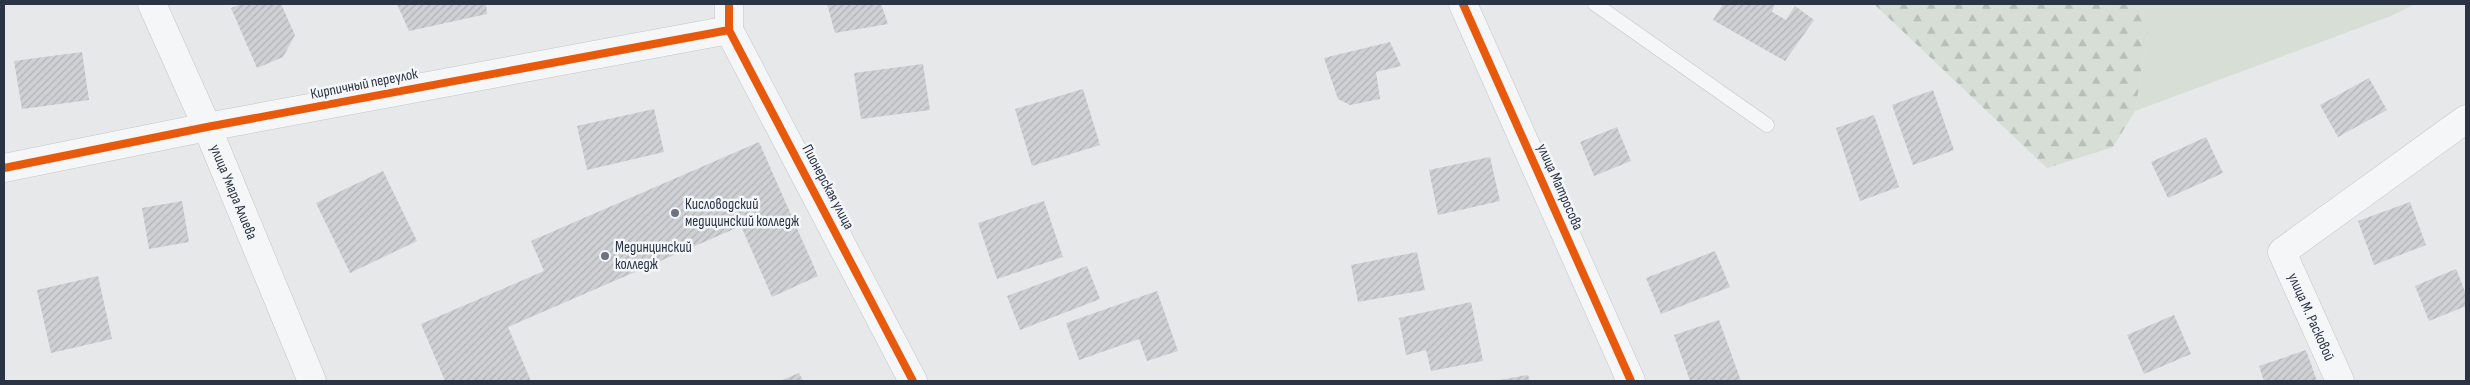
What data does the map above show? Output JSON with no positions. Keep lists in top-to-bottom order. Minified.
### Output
{"streets":{"street":["Кирпичный переулок","Пионерская улица","улица Матросова","улица Умара Алиева","улица М. Расковой"]},"crossings":[["Кирпичный переулок","Пионерская улица"],["Кирпичный переулок","улица Умара Алиева"]],"places":["Кисловодский медицинский колледж","Мединцинский колледж"]}
